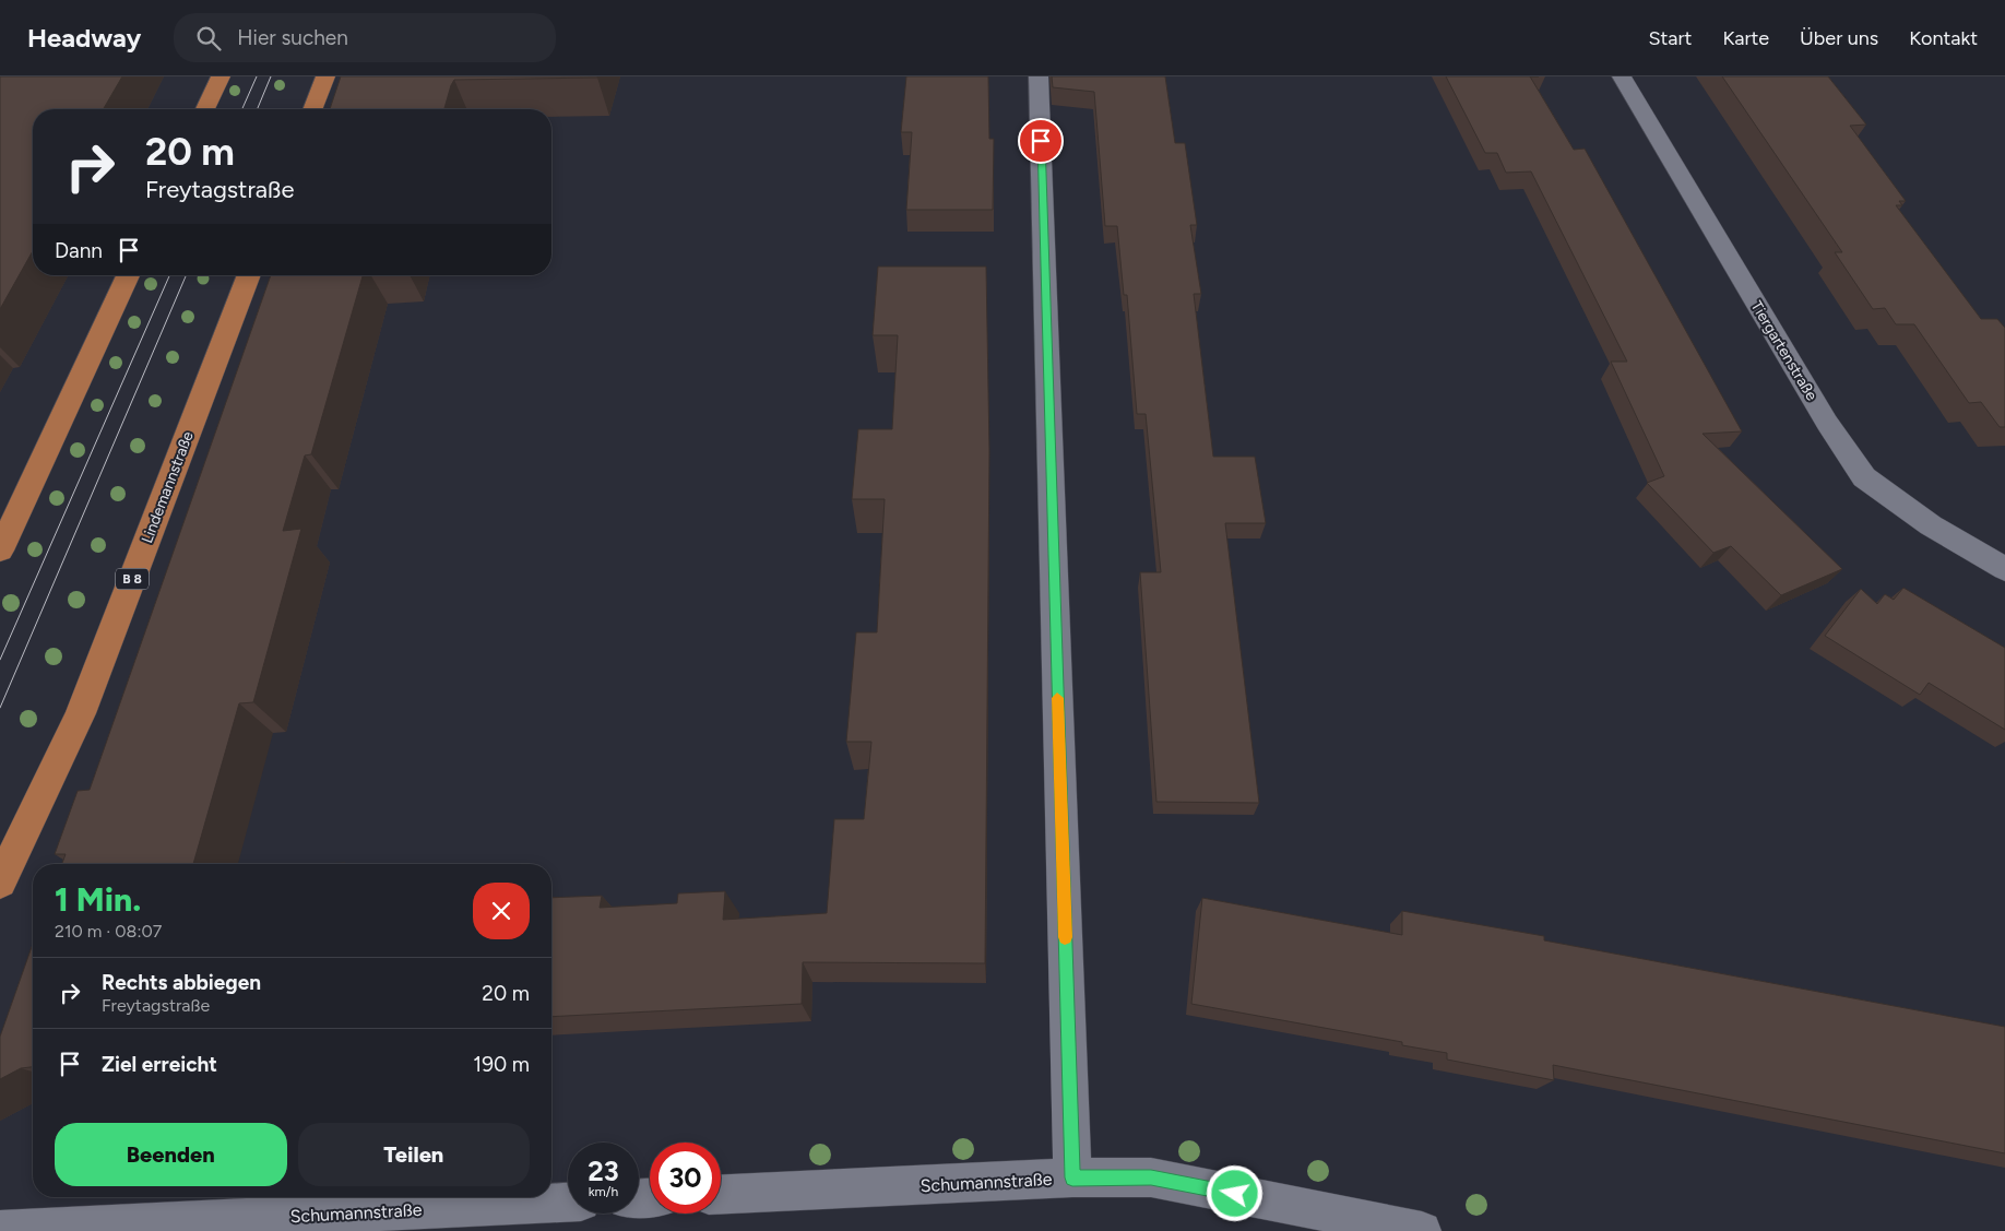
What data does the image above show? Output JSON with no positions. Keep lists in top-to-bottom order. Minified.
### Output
{"streets":{"main road":["Lindemannstraße","B 8"],"street":["Tiergartenstraße","Schumannstraße"]},"page":{"header":"Headway","search":"Hier suchen","nav":["Start","Karte","Über uns","Kontakt"],"turn":["20 m","Freytagstraße"],"then":"Dann","heading":["1 Min.","210 m · 08:07"],"list":[{"name":"Rechts abbiegen","note":"Freytagstraße","value":"20 m"},{"name":"Ziel erreicht","value":"190 m"}],"buttons":["Beenden","Teilen"],"speed":"23 km/h","limit":"30"}}
